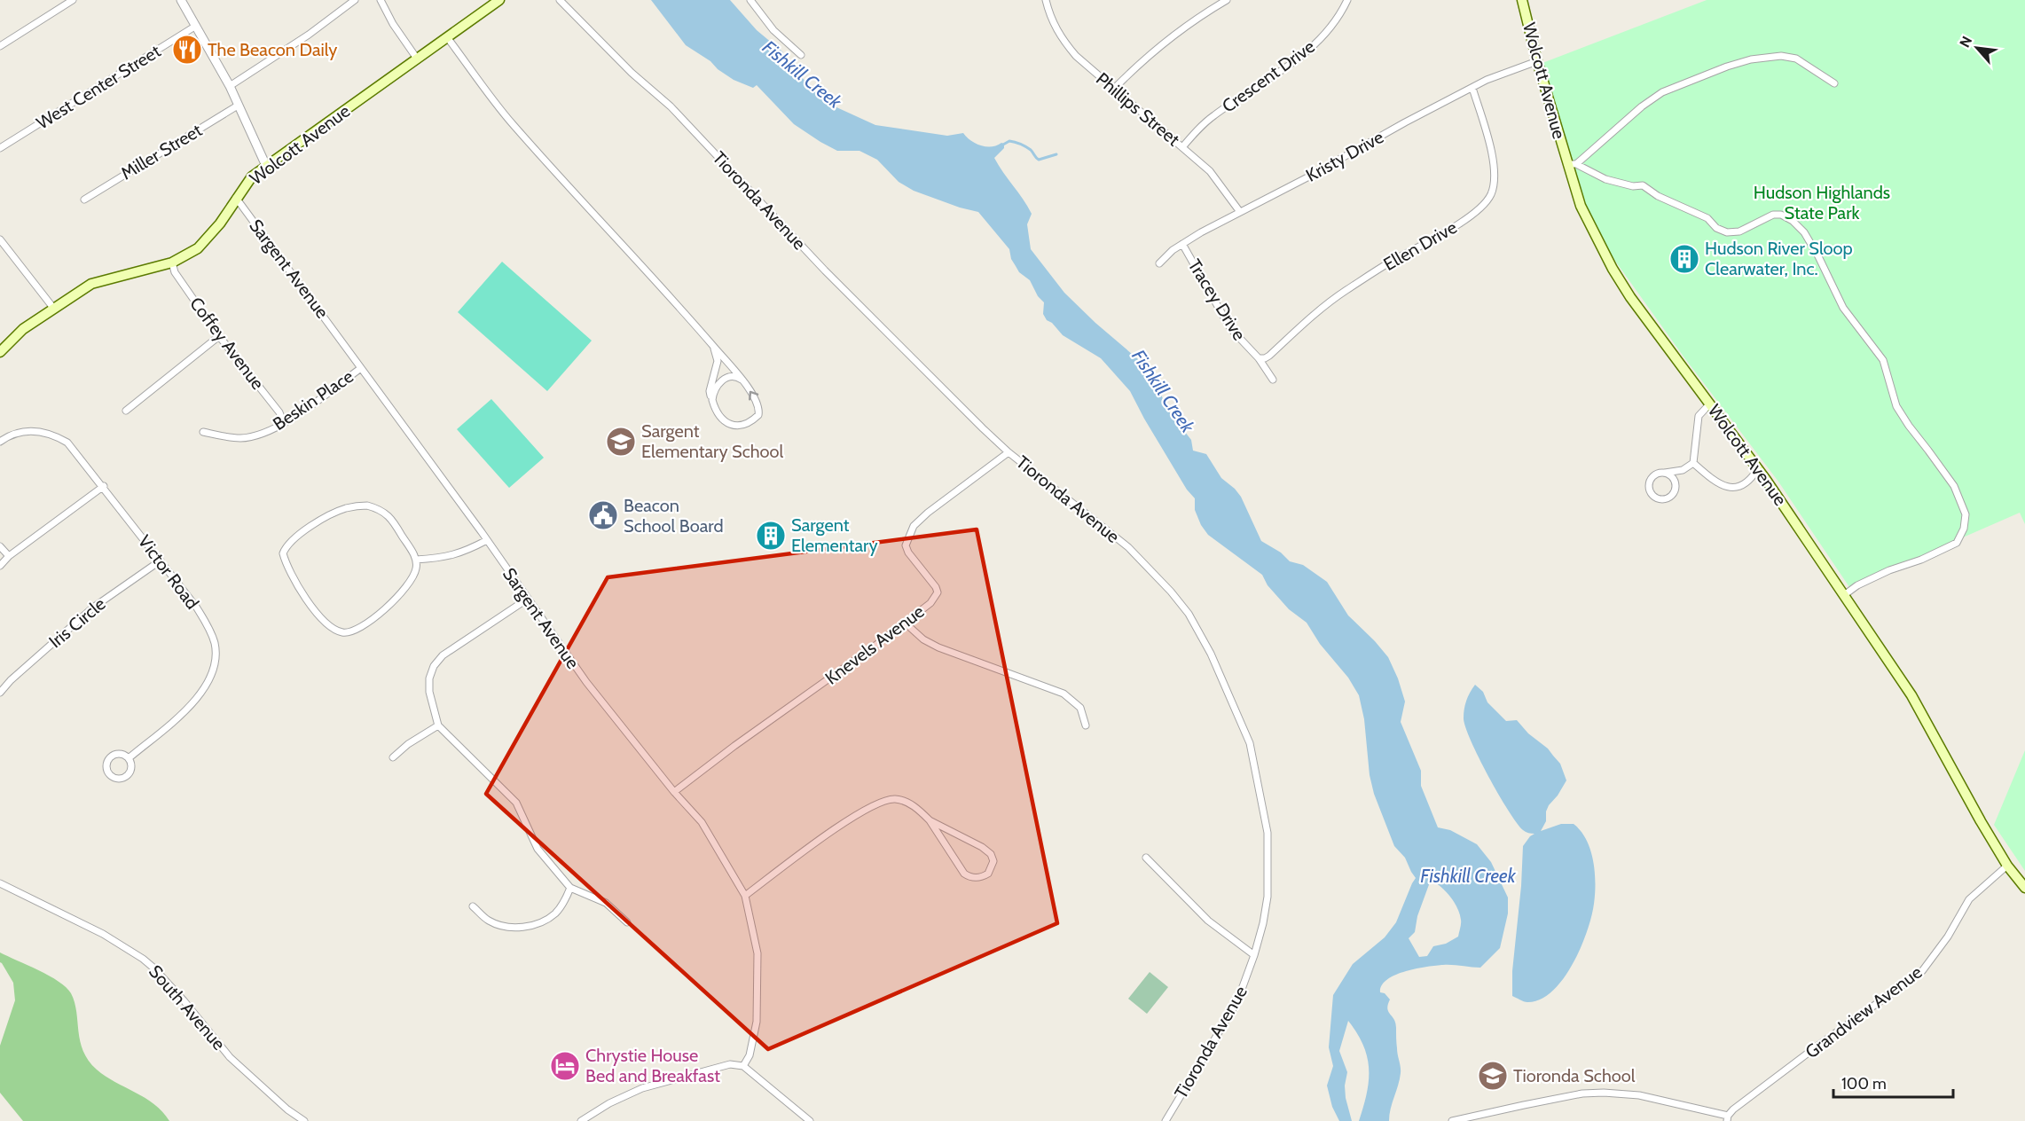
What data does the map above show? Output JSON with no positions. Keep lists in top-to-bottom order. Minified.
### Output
{"streets":{"main road":["Wolcott Avenue"],"street":["Crescent Drive","West Center Street","Phillips Street","Miller Street","Kristy Drive","Tioronda Avenue","Ellen Drive","Sargent Avenue","Tracey Drive","Coffey Avenue","Beskin Place","Victor Road","Iris Circle","Knevels Avenue","South Avenue","Grandview Avenue"]},"crossings":[["Crescent Drive","Phillips Street"],["Wolcott Avenue","Kristy Drive"],["Wolcott Avenue","Sargent Avenue"],["Wolcott Avenue","Coffey Avenue"],["Wolcott Avenue","Grandview Avenue"],["Phillips Street","Kristy Drive"],["Kristy Drive","Ellen Drive"],["Kristy Drive","Tracey Drive"],["Tioronda Avenue","Knevels Avenue"],["Ellen Drive","Tracey Drive"],["Sargent Avenue","Beskin Place"],["Sargent Avenue","Knevels Avenue"],["Coffey Avenue","Beskin Place"],["Victor Road","Iris Circle"]],"water":["Fishkill Creek"],"parks":["Hudson Highlands State Park"],"places":{"restaurant":["The Beacon Daily"],"building":["Hudson River Sloop Clearwater, Inc.","Sargent Elementary"],"school or university":["Sargent Elementary School","Tioronda School"],"public building":["Beacon School Board"],"hotel":["Chrystie House Bed and Breakfast"]},"scale_bar":"100 m","north":"top left"}
